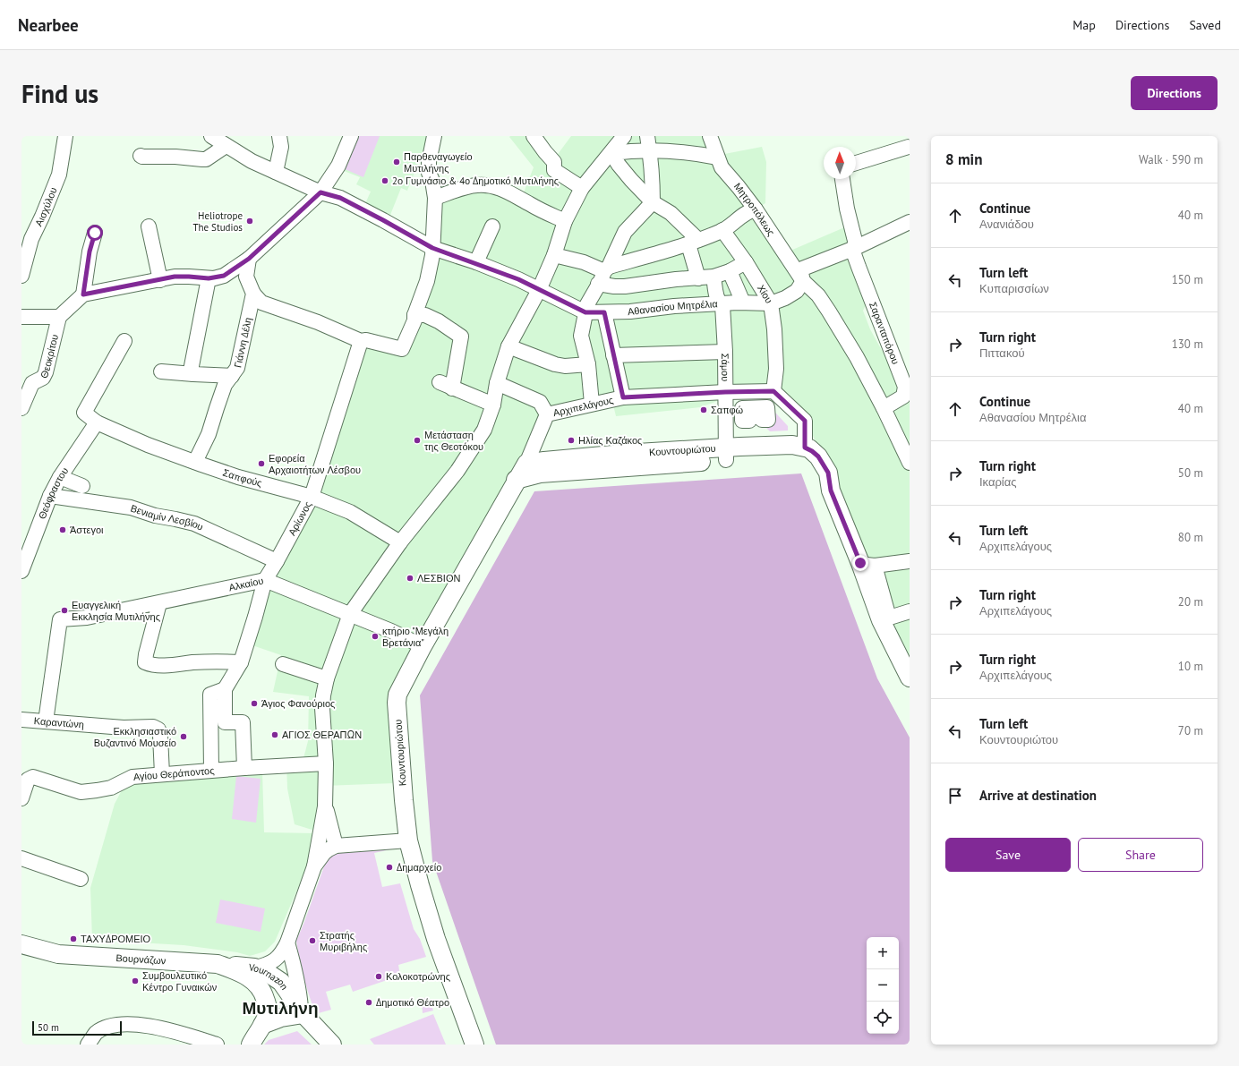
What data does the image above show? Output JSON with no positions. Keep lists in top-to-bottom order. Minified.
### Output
{"streets":{"main road":["Κουντουριώτου","Βουρνάζων","Vournazon"],"street":["Αισχύλου","Μητροπόλεως","Χίου","Αθανασίου Μητρέλια","Σαρανταπόρου","Γιάννη Δέλη","Θεοκρίτου","Σάμου","Αρχιπελάγους","Σαπφούς","Θεόφραστου","Βενιαμίν Λεσβίου","Αρίωνος","Αλκαίου","Καραντώνη","Αγίου Θεράποντος"]},"crossings":[["Μητροπόλεως","Αθανασίου Μητρέλια"],["Μητροπόλεως","Σαρανταπόρου"],["Χίου","Αθανασίου Μητρέλια"],["Χίου","Αρχιπελάγους"],["Αθανασίου Μητρέλια","Σάμου"],["Γιάννη Δέλη","Σαπφούς"],["Σάμου","Αρχιπελάγους"],["Σάμου","Κουντουριώτου"],["Αρχιπελάγους","Κουντουριώτου"],["Κουντουριώτου","Αλκαίου"],["Σαπφούς","Θεόφραστου"],["Σαπφούς","Αρίωνος"],["Θεόφραστου","Βενιαμίν Λεσβίου"],["Βενιαμίν Λεσβίου","Αρίωνος"],["Αρίωνος","Αλκαίου"],["Αλκαίου","Καραντώνη"],["Καραντώνη","Αγίου Θεράποντος"],["Βουρνάζων","Vournazon"]],"districts":["Μυτιλήνη"],"places":["Παρθεναγωγείο Μυτιλήνης","2ο Γυμνάσιο & 4o Δημοτικό Μυτιλήνης","Heliotrope The Studios","Σαπφώ","Μετάσταση της Θεοτόκου","Ηλίας Καζάκος","Εφορεία Αρχαιοτήτων Λέσβου","Άστεγοι","ΛΕΣΒΙΟΝ","Ευαγγελική Εκκλησία Μυτιλήνης","κτήριο \"Μεγάλη Βρετάνια\"","Άγιος Φανούριος","ΑΓΙΟΣ ΘΕΡΑΠΩΝ","Εκκλησιαστικό Βυζαντινό Μουσείο","Δημαρχείο","ΤΑΧΥΔΡΟΜΕΙΟ","Στρατής Μυριβήλης","Κολοκοτρώνης","Συμβουλευτικό Κέντρο Γυναικών","Δημοτικό Θέατρο"],"scale_bar":"50 m","north":"top","page":{"header":"Nearbee","nav":["Map","Directions","Saved"],"buttons":["Directions",["Save","Share"]],"title":"Find us","heading":["8 min","Walk · 590 m"],"list":[["Continue","Ανανιάδου","40 m"],["Turn left","Κυπαρισσίων","150 m"],["Turn right","Πιττακού","130 m"],["Continue","Αθανασίου Μητρέλια","40 m"],["Turn right","Ικαρίας","50 m"],["Turn left","Αρχιπελάγους","80 m"],["Turn right","Αρχιπελάγους","20 m"],["Turn right","Αρχιπελάγους","10 m"],["Turn left","Κουντουριώτου","70 m"],"Arrive at destination"],"map_buttons":["+","−"],"scale":"50 m"}}
